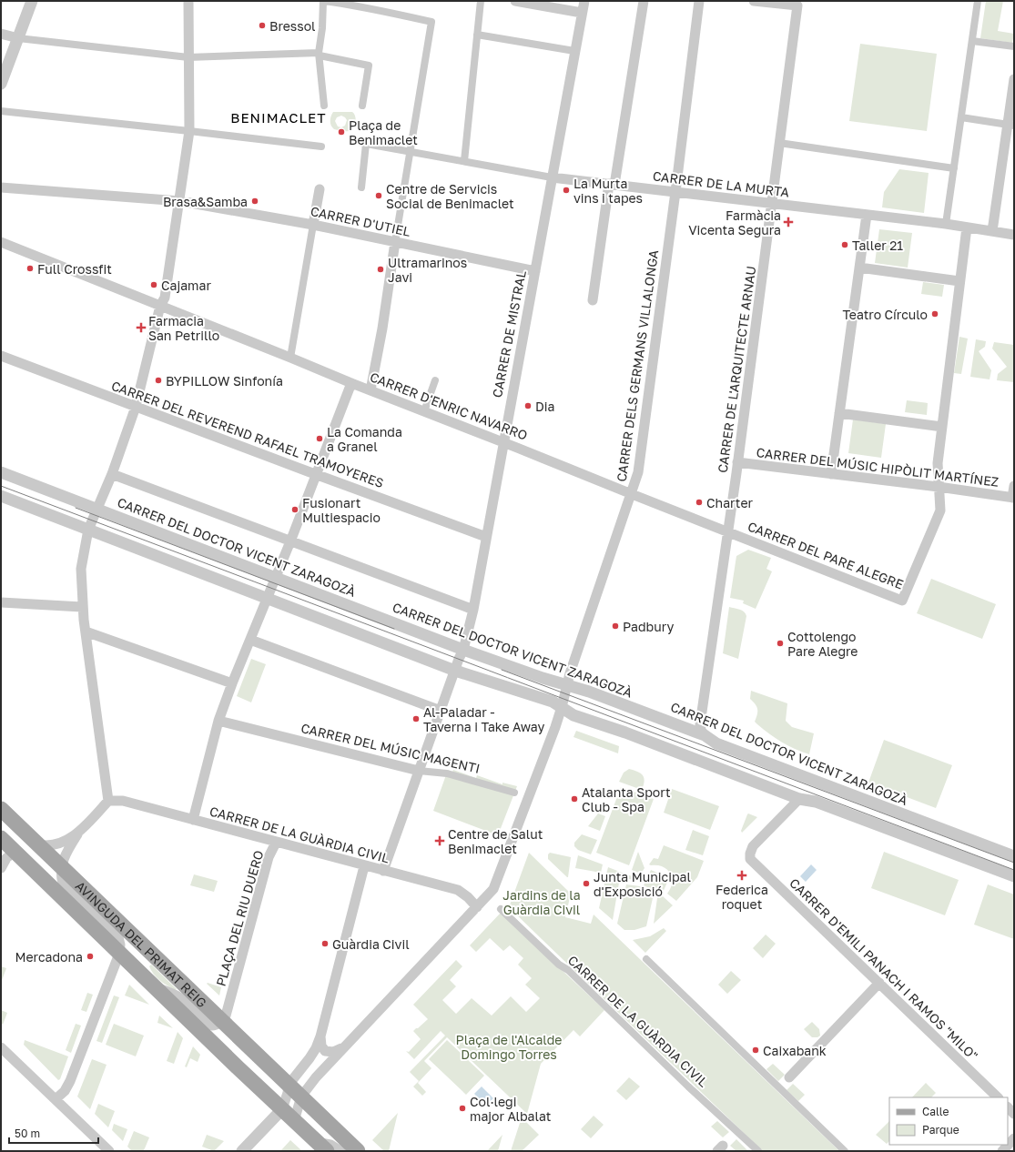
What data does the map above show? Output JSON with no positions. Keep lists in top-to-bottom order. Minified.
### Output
{"streets":{"main road":["AVINGUDA DEL PRIMAT REIG"],"street":["CARRER DE LA MURTA","CARRER D'UTIEL","CARRER DE MISTRAL","CARRER DELS GERMANS VILLALONGA","CARRER DE L'ARQUITECTE ARNAU","CARRER D'ENRIC NAVARRO","CARRER DEL REVEREND RAFAEL TRAMOYERES","CARRER DEL MÚSIC HIPÒLIT MARTÍNEZ","CARRER DEL DOCTOR VICENT ZARAGOZÀ","CARRER DEL PARE ALEGRE","CARRER DEL MÚSIC MAGENTI","CARRER DE LA GUÀRDIA CIVIL","PLAÇA DEL RIU DUERO","CARRER D'EMILI PANACH I RAMOS \"MILO\""]},"crossings":[["CARRER DE LA MURTA","CARRER DE MISTRAL"],["CARRER DE LA MURTA","CARRER DELS GERMANS VILLALONGA"],["CARRER DE LA MURTA","CARRER DE L'ARQUITECTE ARNAU"],["CARRER D'UTIEL","CARRER DE MISTRAL"],["CARRER DE MISTRAL","CARRER D'ENRIC NAVARRO"],["CARRER DE MISTRAL","CARRER DEL REVEREND RAFAEL TRAMOYERES"],["CARRER DE MISTRAL","CARRER DEL DOCTOR VICENT ZARAGOZÀ"],["CARRER DE MISTRAL","CARRER DEL MÚSIC MAGENTI"],["CARRER DE MISTRAL","CARRER DE LA GUÀRDIA CIVIL"],["CARRER DELS GERMANS VILLALONGA","CARRER D'ENRIC NAVARRO"],["CARRER DELS GERMANS VILLALONGA","CARRER DEL DOCTOR VICENT ZARAGOZÀ"],["CARRER DELS GERMANS VILLALONGA","CARRER DE LA GUÀRDIA CIVIL"],["CARRER DELS GERMANS VILLALONGA","AVINGUDA DEL PRIMAT REIG"],["CARRER DE L'ARQUITECTE ARNAU","CARRER D'ENRIC NAVARRO"],["CARRER DE L'ARQUITECTE ARNAU","CARRER DEL MÚSIC HIPÒLIT MARTÍNEZ"],["CARRER DE L'ARQUITECTE ARNAU","CARRER DEL DOCTOR VICENT ZARAGOZÀ"],["CARRER DE L'ARQUITECTE ARNAU","CARRER DEL PARE ALEGRE"],["CARRER D'ENRIC NAVARRO","CARRER DEL PARE ALEGRE"],["CARRER DEL MÚSIC HIPÒLIT MARTÍNEZ","CARRER DEL PARE ALEGRE"],["CARRER DE LA GUÀRDIA CIVIL","PLAÇA DEL RIU DUERO"],["PLAÇA DEL RIU DUERO","AVINGUDA DEL PRIMAT REIG"]],"districts":["BENIMACLET"],"parks":["Jardins de la Guàrdia Civil","Plaça de l'Alcalde Domingo Torres"],"places":{"other":["Bressol","Plaça de Benimaclet","La Murta vins i tapes","Centre de Servicis Social de Benimaclet","Brasa&Samba","Taller 21","Full Crossfit","Ultramarinos Javi","Cajamar","Teatro Círculo","BYPILLOW Sinfonía","Dia","La Comanda a Granel","Charter","Fusionart Multiespacio","Padbury","Cottolengo Pare Alegre","Al-Paladar - Taverna i Take Away","Atalanta Sport Club - Spa","Junta Municipal d'Exposició","Guàrdia Civil","Mercadona","Caixabank","Col·legi major Albalat"],"health":["Farmàcia Vicenta Segura","Farmacia San Petrillo","Centre de Salut Benimaclet","Federica roquet"]},"legend":["Calle","Parque"],"scale_bar":"50 m"}
